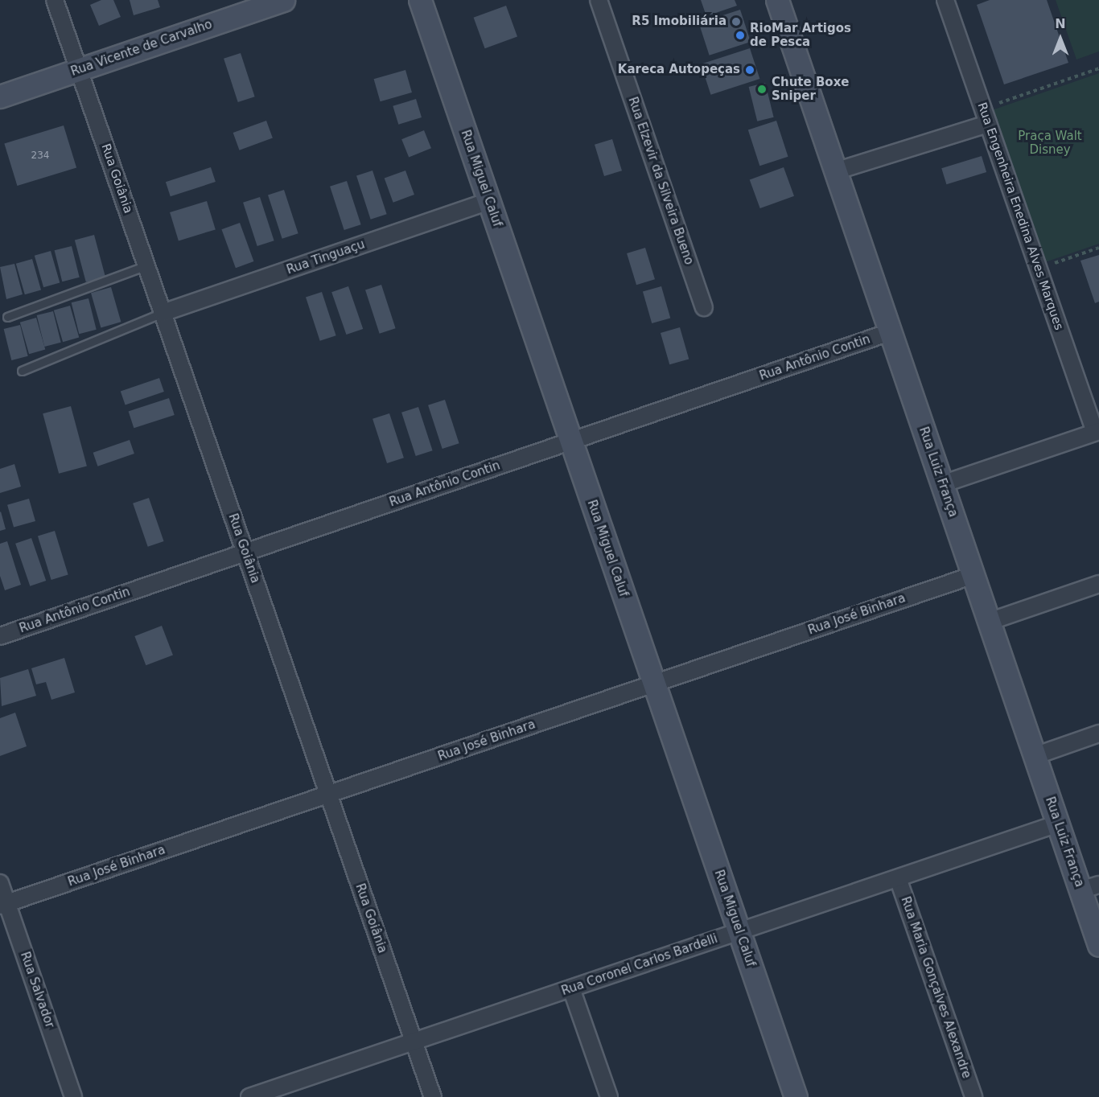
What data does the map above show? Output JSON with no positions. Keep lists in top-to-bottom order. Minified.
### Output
{"streets":{"main road":["Rua Vicente de Carvalho","Rua Miguel Caluf","Rua Luiz França"],"street":["Rua Goiânia","Rua Elzevir da Silveira Bueno","Rua Engenheira Enedina Alves Marques","Rua Tinguaçu","Rua Antônio Contin","Rua José Binhara","Rua Coronel Carlos Bardelli","Rua Maria Gonçalves Alexandre","Rua Salvador"]},"crossings":[["Rua Vicente de Carvalho","Rua Goiânia"],["Rua Goiânia","Rua Tinguaçu"],["Rua Goiânia","Rua Antônio Contin"],["Rua Goiânia","Rua José Binhara"],["Rua Goiânia","Rua Coronel Carlos Bardelli"],["Rua Miguel Caluf","Rua Tinguaçu"],["Rua Miguel Caluf","Rua Antônio Contin"],["Rua Miguel Caluf","Rua José Binhara"],["Rua Miguel Caluf","Rua Coronel Carlos Bardelli"],["Rua Antônio Contin","Rua Luiz França"],["Rua Luiz França","Rua José Binhara"],["Rua Luiz França","Rua Coronel Carlos Bardelli"],["Rua José Binhara","Rua Salvador"],["Rua Coronel Carlos Bardelli","Rua Maria Gonçalves Alexandre"]],"parks":["Praça Walt Disney"],"places":["R5 Imobiliária","RioMar Artigos de Pesca","Kareca Autopeças","Chute Boxe Sniper"],"house_numbers":["234"],"north":"top"}
